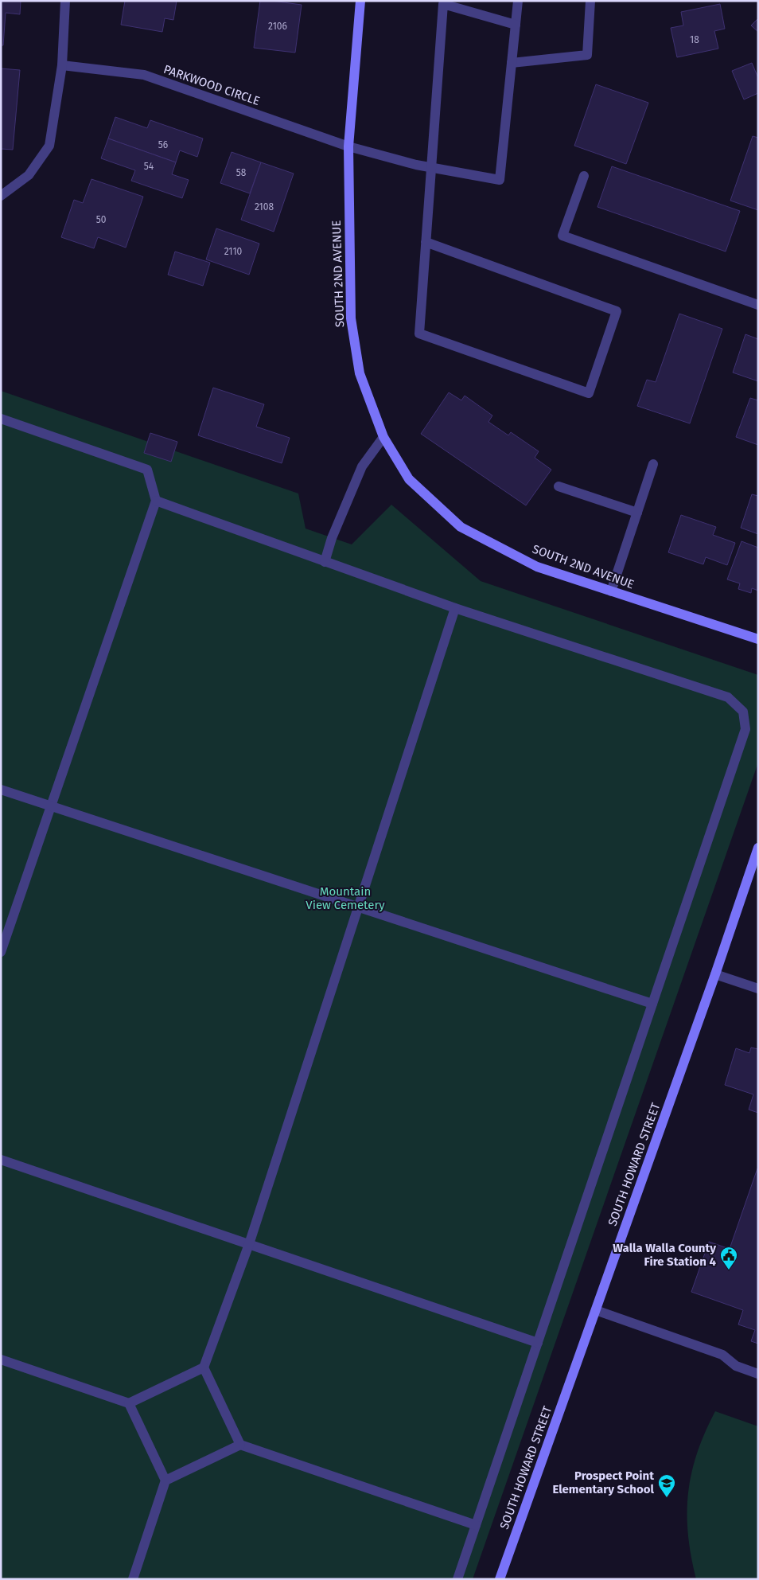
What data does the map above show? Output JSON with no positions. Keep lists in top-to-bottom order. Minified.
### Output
{"streets":{"main road":["SOUTH 2ND AVENUE","SOUTH HOWARD STREET"],"street":["PARKWOOD CIRCLE"]},"crossings":[["PARKWOOD CIRCLE","SOUTH 2ND AVENUE"]],"parks":["Mountain View Cemetery"],"places":{"public building":["Walla Walla County Fire Station 4"],"school or university":["Prospect Point Elementary School"]},"house_numbers":["2106","18","56","54","58","2108","50","2110"]}
